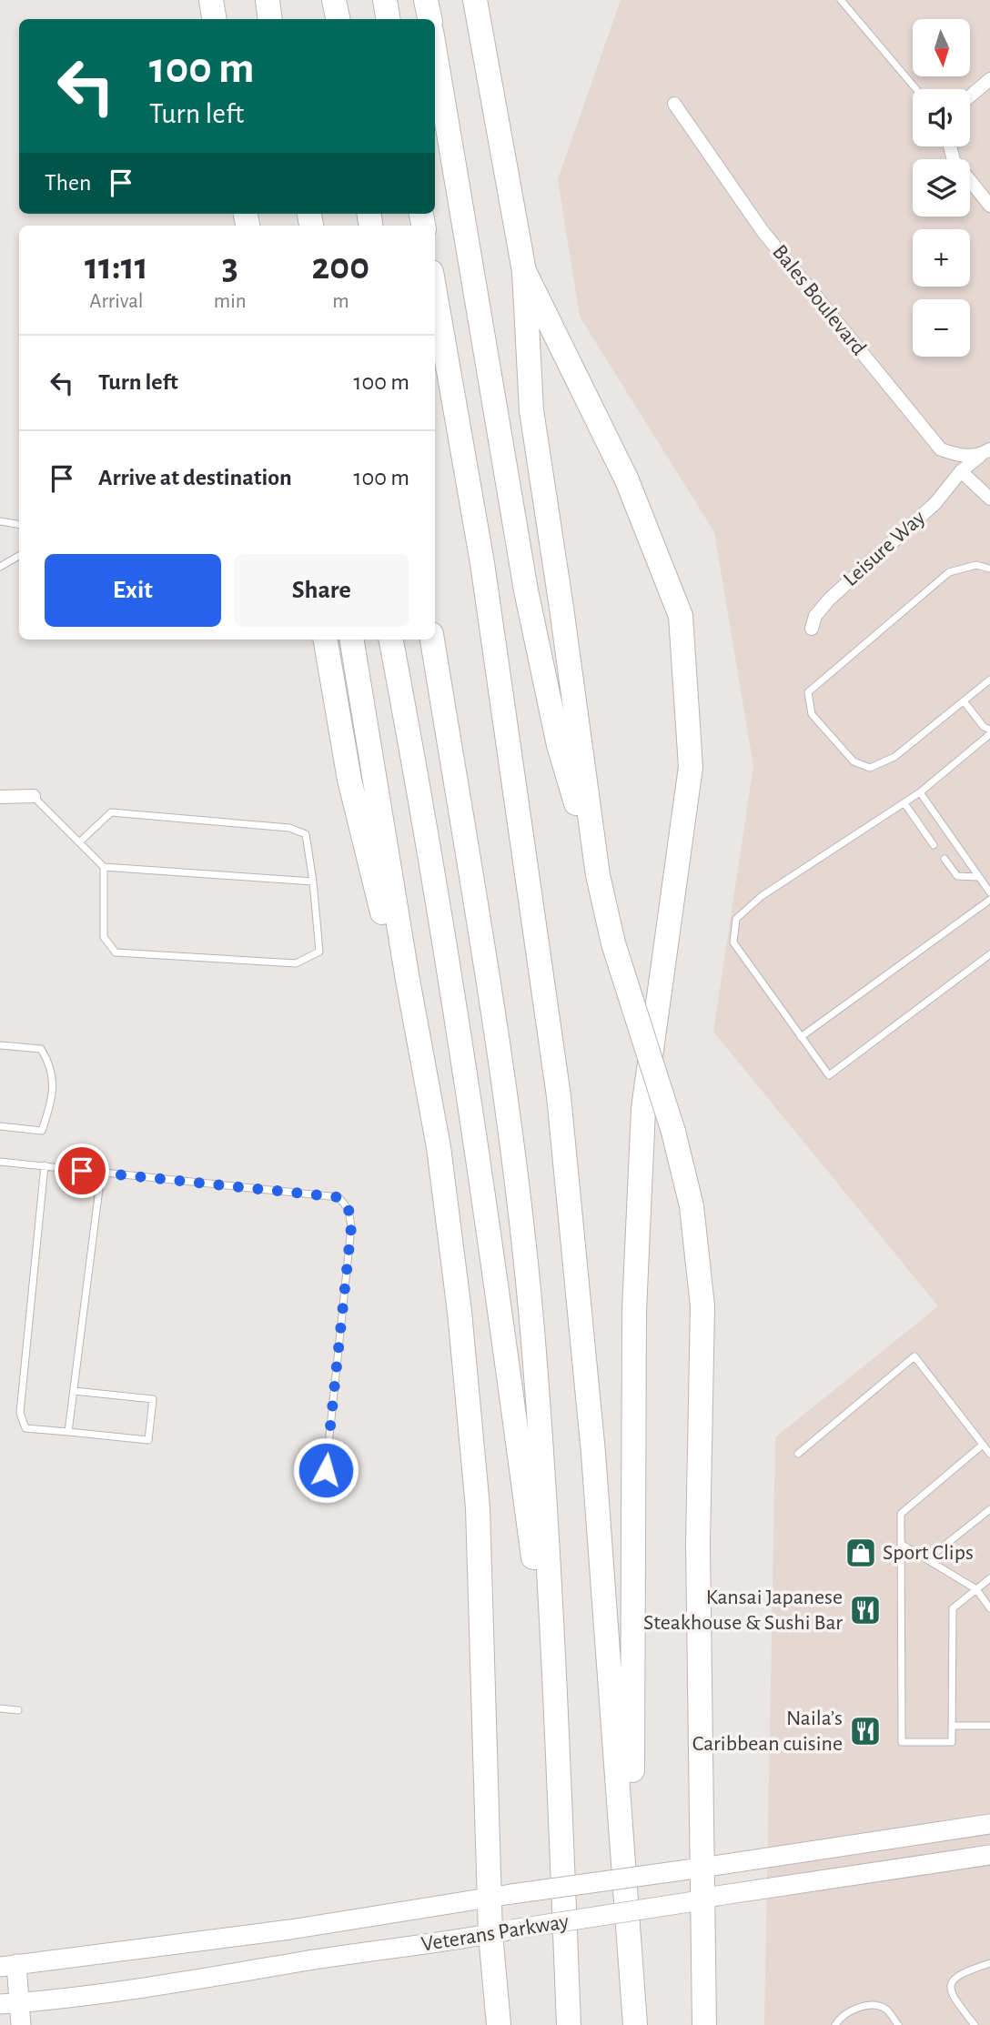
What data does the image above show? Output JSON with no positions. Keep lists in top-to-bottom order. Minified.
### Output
{"streets":{"main road":["Veterans Parkway"],"street":["Bales Boulevard","Leisure Way"]},"crossings":[["Bales Boulevard","Leisure Way"]],"places":{"shop":["Sport Clips"],"restaurant":["Kansai Japanese Steakhouse & Sushi Bar","Naila’s Caribbean cuisine"]},"north":"bottom","page":{"map_buttons":["+","−"],"turn":["100 m","Turn left"],"then":"Then","eta":["11:11","Arrival","3","min","200","m"],"list":[{"name":"Turn left","value":"100 m"},{"name":"Arrive at destination","value":"100 m"}],"buttons":["Exit","Share"]}}
